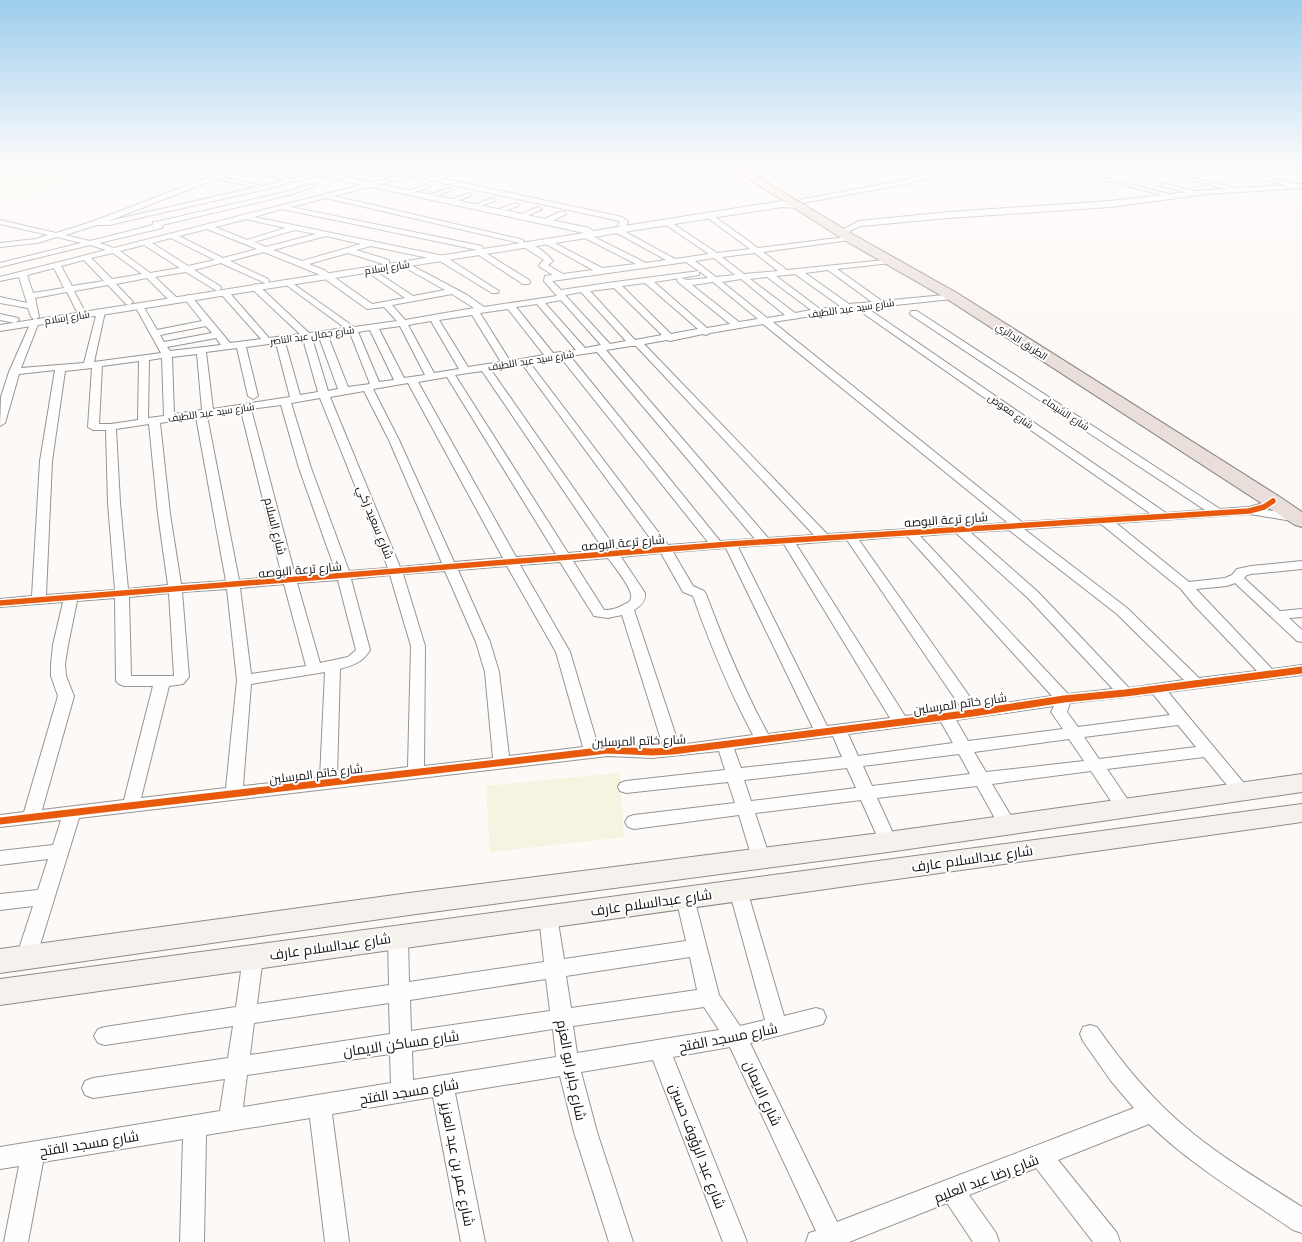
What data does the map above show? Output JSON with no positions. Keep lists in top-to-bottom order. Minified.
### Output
{"streets":{"highway":["الطريق الدائري"],"main road":["شارع عبدالسلام عارف"],"street":["شارع إسلام","شارع سيد عبد اللطيف","شارع جمال عبد الناصر","شارع معوض","شارع الشيماء","شارع ترعة البوصه","شارع سعيد زكي","شارع السلام","شارع خاتم المرسلين","شارع مسجد الفتح","شارع مساكن الايمان","شارع جابر ابو العزم","شارع الايمان","شارع عبد الرؤوف حسين","شارع عمر بن عبد العزيز","شارع رضا عبد العليم"]},"crossings":[["شارع سيد عبد اللطيف","الطريق الدائري"],["شارع سيد عبد اللطيف","شارع معوض"],["شارع سيد عبد اللطيف","شارع سعيد زكي"],["شارع سيد عبد اللطيف","شارع السلام"],["شارع جمال عبد الناصر","شارع سعيد زكي"],["شارع معوض","شارع ترعة البوصه"],["شارع الشيماء","شارع ترعة البوصه"],["شارع ترعة البوصه","شارع سعيد زكي"],["شارع ترعة البوصه","شارع السلام"],["شارع سعيد زكي","شارع خاتم المرسلين"],["شارع عبدالسلام عارف","شارع جابر ابو العزم"],["شارع عبدالسلام عارف","شارع الايمان"],["شارع مسجد الفتح","شارع جابر ابو العزم"],["شارع مسجد الفتح","شارع الايمان"],["شارع مسجد الفتح","شارع عبد الرؤوف حسين"],["شارع مسجد الفتح","شارع عمر بن عبد العزيز"],["شارع مساكن الايمان","شارع جابر ابو العزم"],["شارع مساكن الايمان","شارع الايمان"],["شارع الايمان","شارع رضا عبد العليم"]]}
